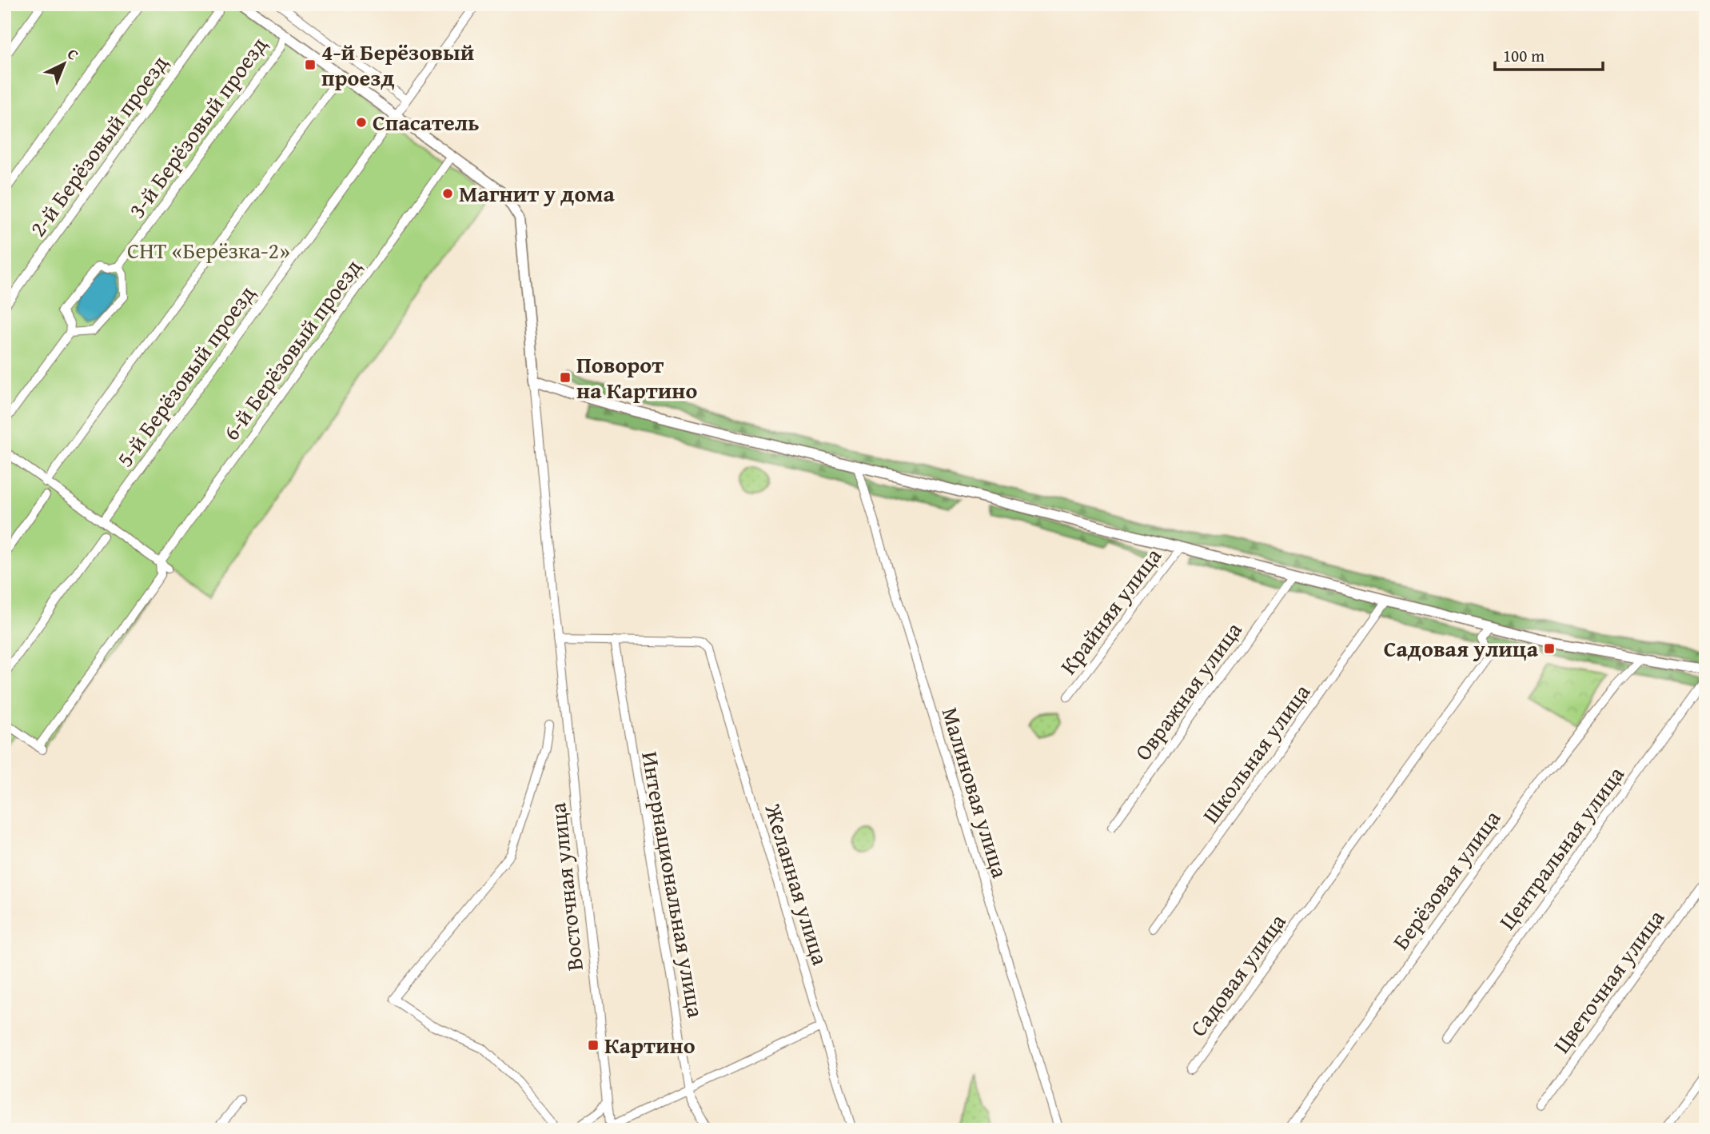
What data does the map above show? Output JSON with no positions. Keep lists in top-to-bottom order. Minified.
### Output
{"streets":{"street":["3-й Берёзовый проезд","2-й Берёзовый проезд","6-й Берёзовый проезд","5-й Берёзовый проезд","Крайняя улица","Овражная улица","Школьная улица","Малиновая улица","Центральная улица","Берёзовая улица","Интернациональная улица","Желанная улица","Восточная улица","Садовая улица","Цветочная улица"]},"crossings":[["Интернациональная улица","Желанная улица"]],"parks":["СНТ «Берёзка-2»"],"places":{"transit":["4-й Берёзовый проезд","Поворот на Картино","Садовая улица","Картино"],"other":["Спасатель","Магнит у дома"]},"scale_bar":"100 m","north":"top right"}
